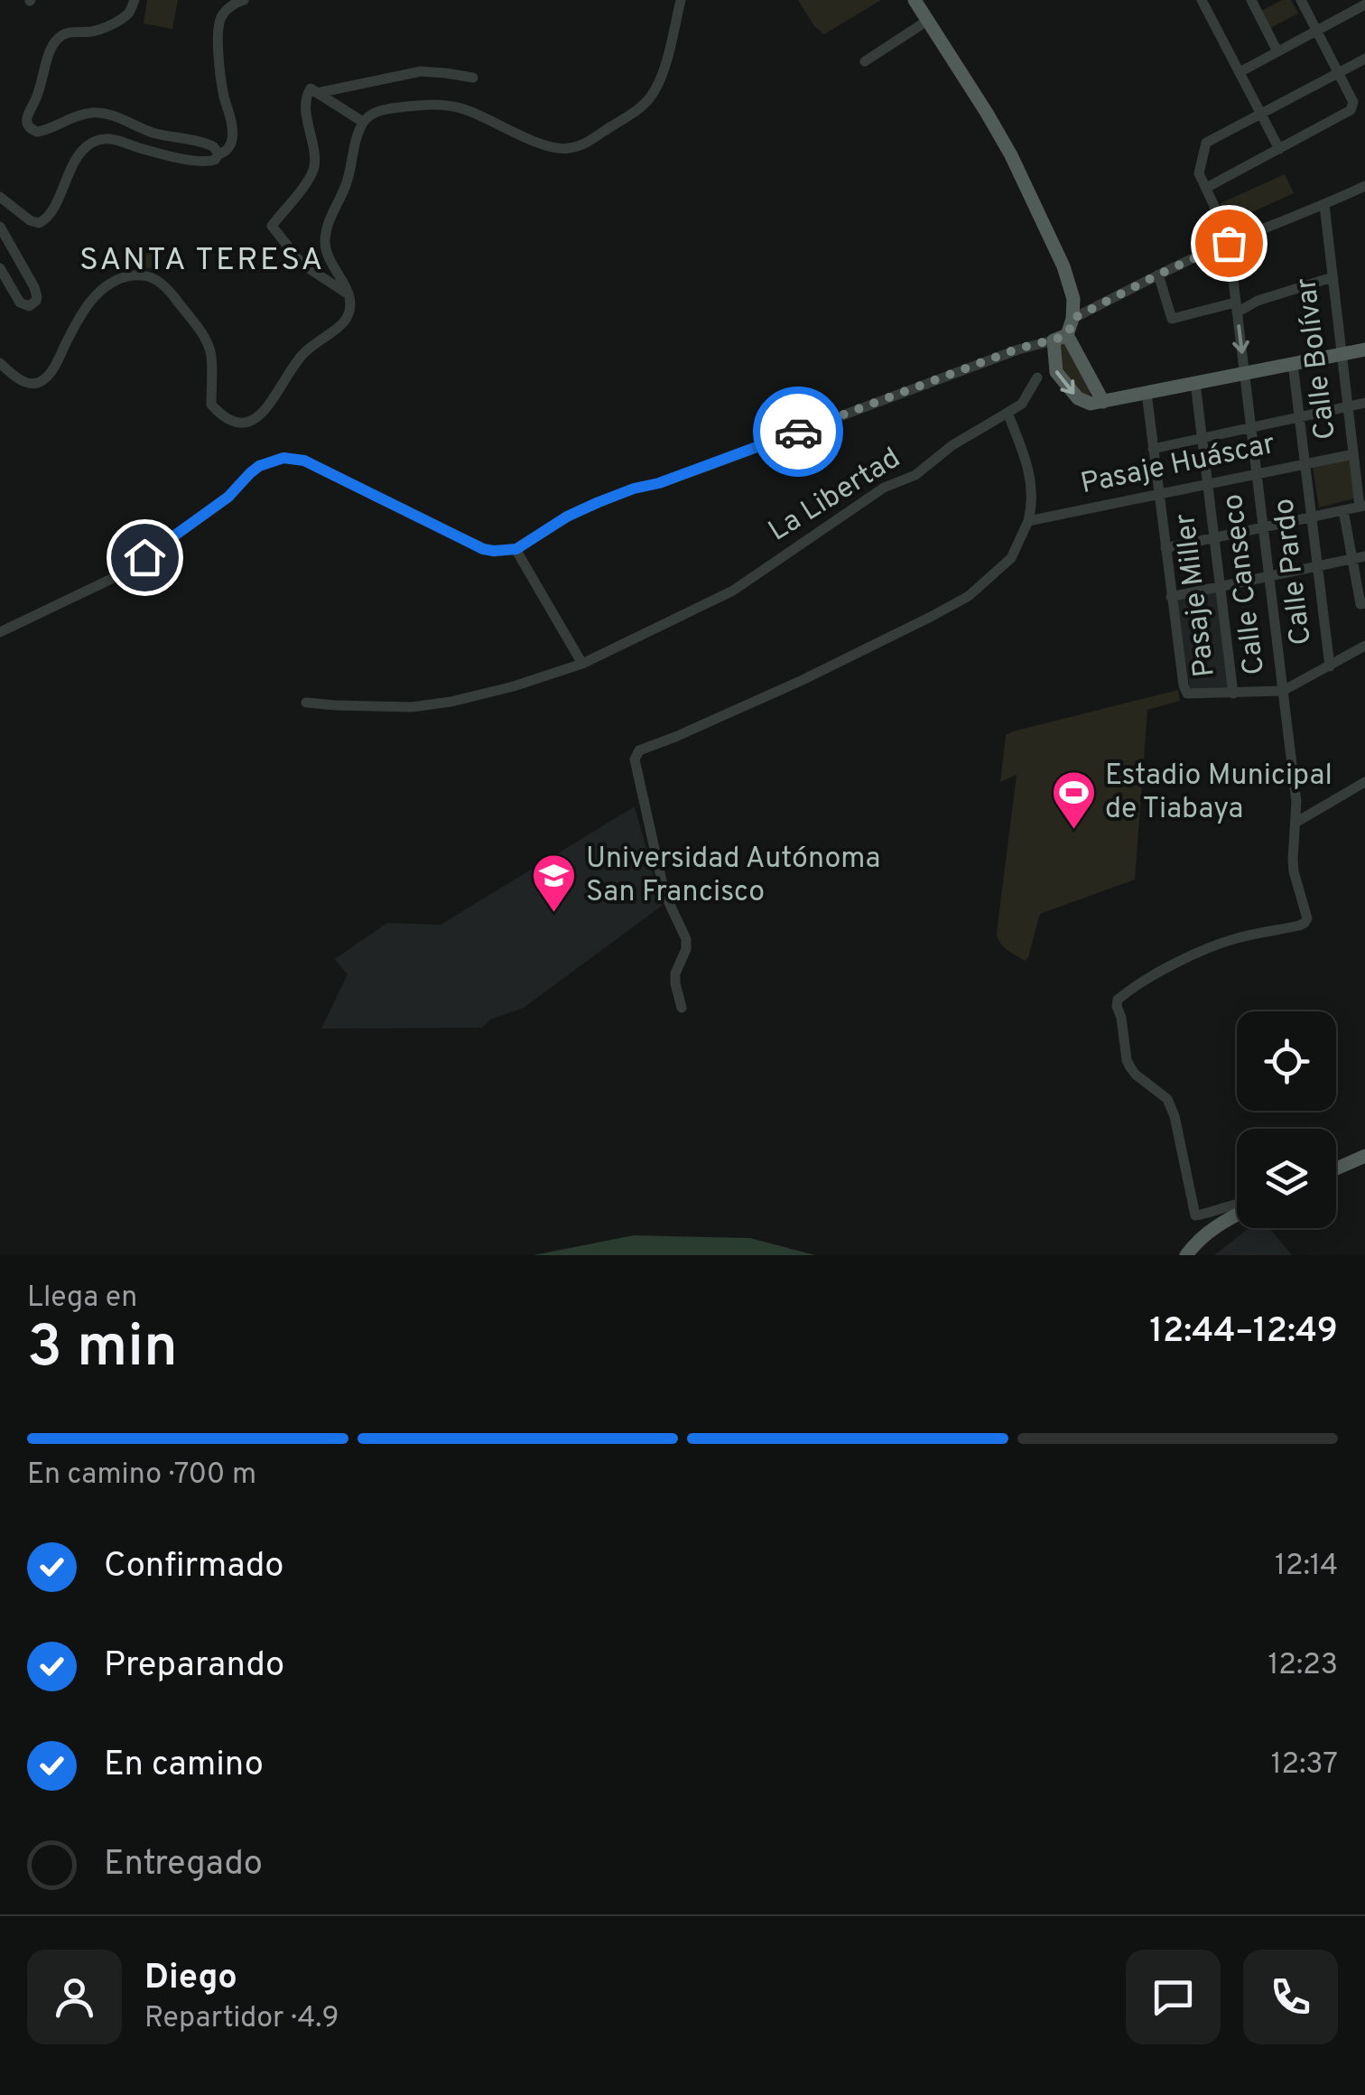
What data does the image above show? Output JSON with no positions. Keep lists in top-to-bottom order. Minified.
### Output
{"streets":{"street":["Calle Bolívar","Pasaje Huáscar","La Libertad","Calle Pardo","Calle Canseco","Pasaje Miller"]},"crossings":[["Calle Bolívar","Pasaje Huáscar"],["Pasaje Huáscar","Calle Pardo"],["Pasaje Huáscar","Calle Canseco"],["Pasaje Huáscar","Pasaje Miller"]],"districts":["SANTA TERESA"],"places":{"sports":["Estadio Municipal de Tiabaya"],"school or university":["Universidad Autónoma San Francisco"]},"page":{"heading":["3 min","Llega en","12:44–12:49"],"panel":["Diego","Repartidor · 4.9"],"bar":"En camino · 700 m","list":[["Confirmado","12:14"],["Preparando","12:23"],["En camino","12:37"],"Entregado"]}}
